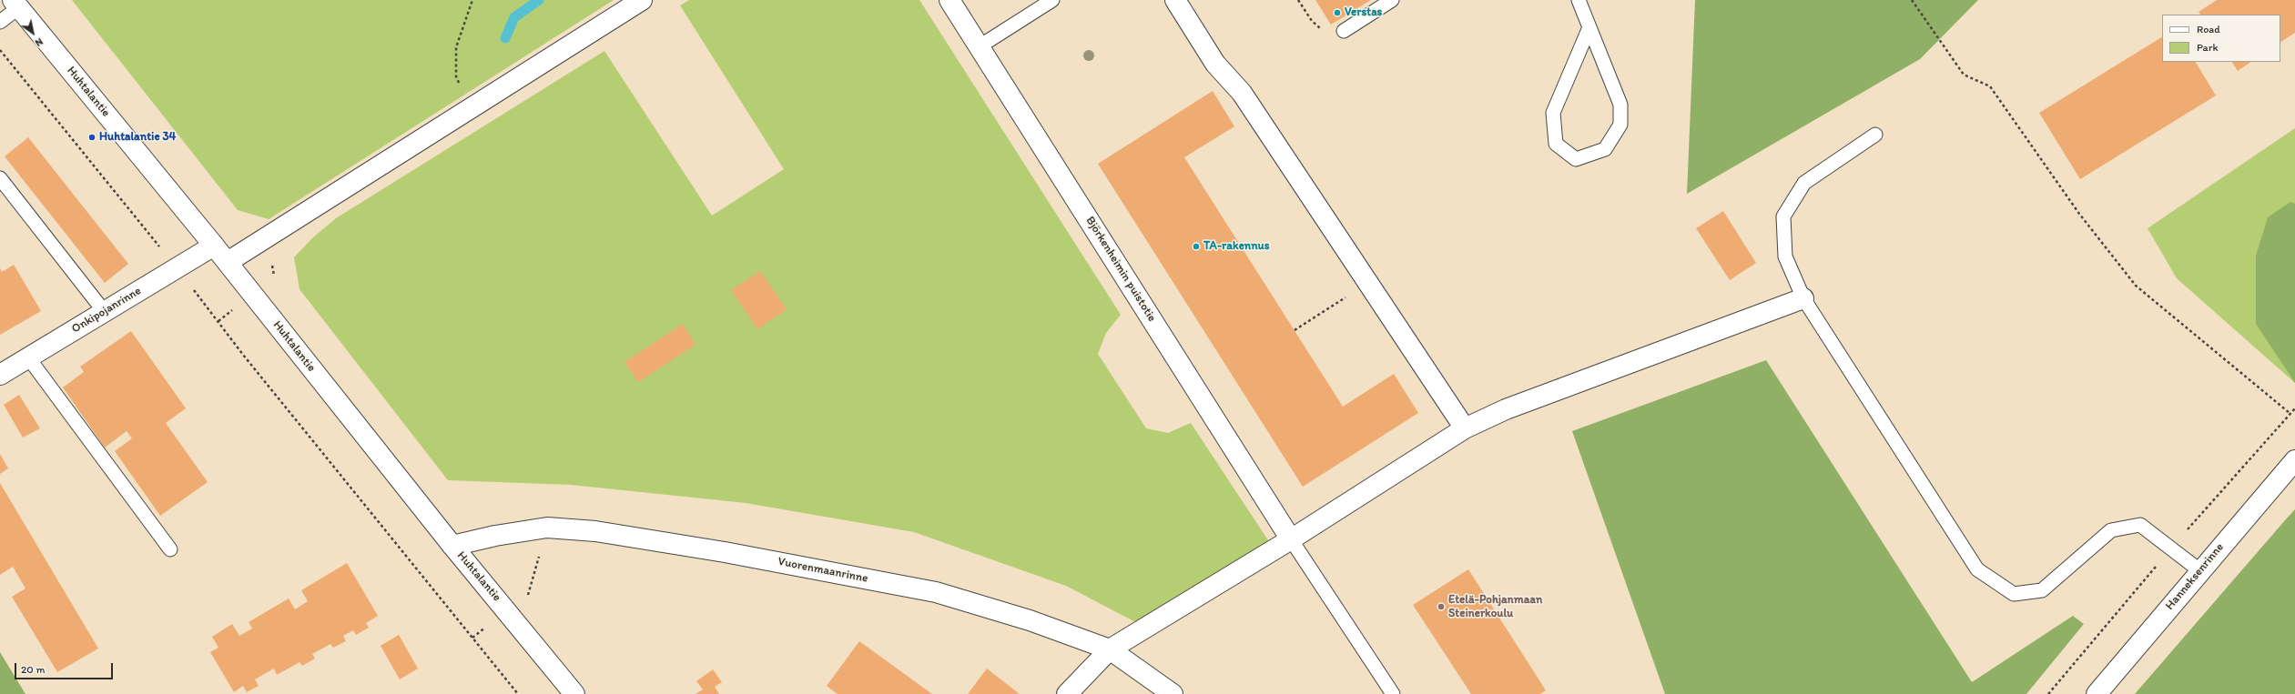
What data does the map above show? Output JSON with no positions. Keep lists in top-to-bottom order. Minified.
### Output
{"streets":{"street":["Huhtalantie","Björkenheimin puistotie","Onkipojanrinne","Vuorenmaanrinne","Hanneksenrinne"]},"crossings":[["Huhtalantie","Onkipojanrinne"],["Huhtalantie","Vuorenmaanrinne"]],"places":["Verstas","Huhtalantie 34","TA-rakennus","Etelä-Pohjanmaan Steinerkoulu"],"legend":["Road","Park"],"scale_bar":"20 m","north":"bottom right"}
